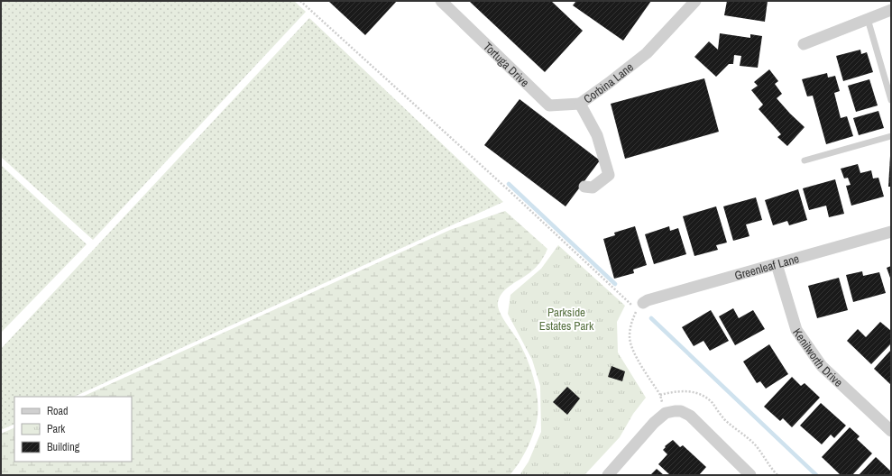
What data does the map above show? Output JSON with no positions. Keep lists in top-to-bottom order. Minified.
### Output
{"streets":{"street":["Tortuga Drive","Corbina Lane","Greenleaf Lane","Kenilworth Drive"]},"crossings":[["Tortuga Drive","Corbina Lane"],["Greenleaf Lane","Kenilworth Drive"]],"parks":["Parkside Estates Park"],"legend":["Road","Park","Building"]}
